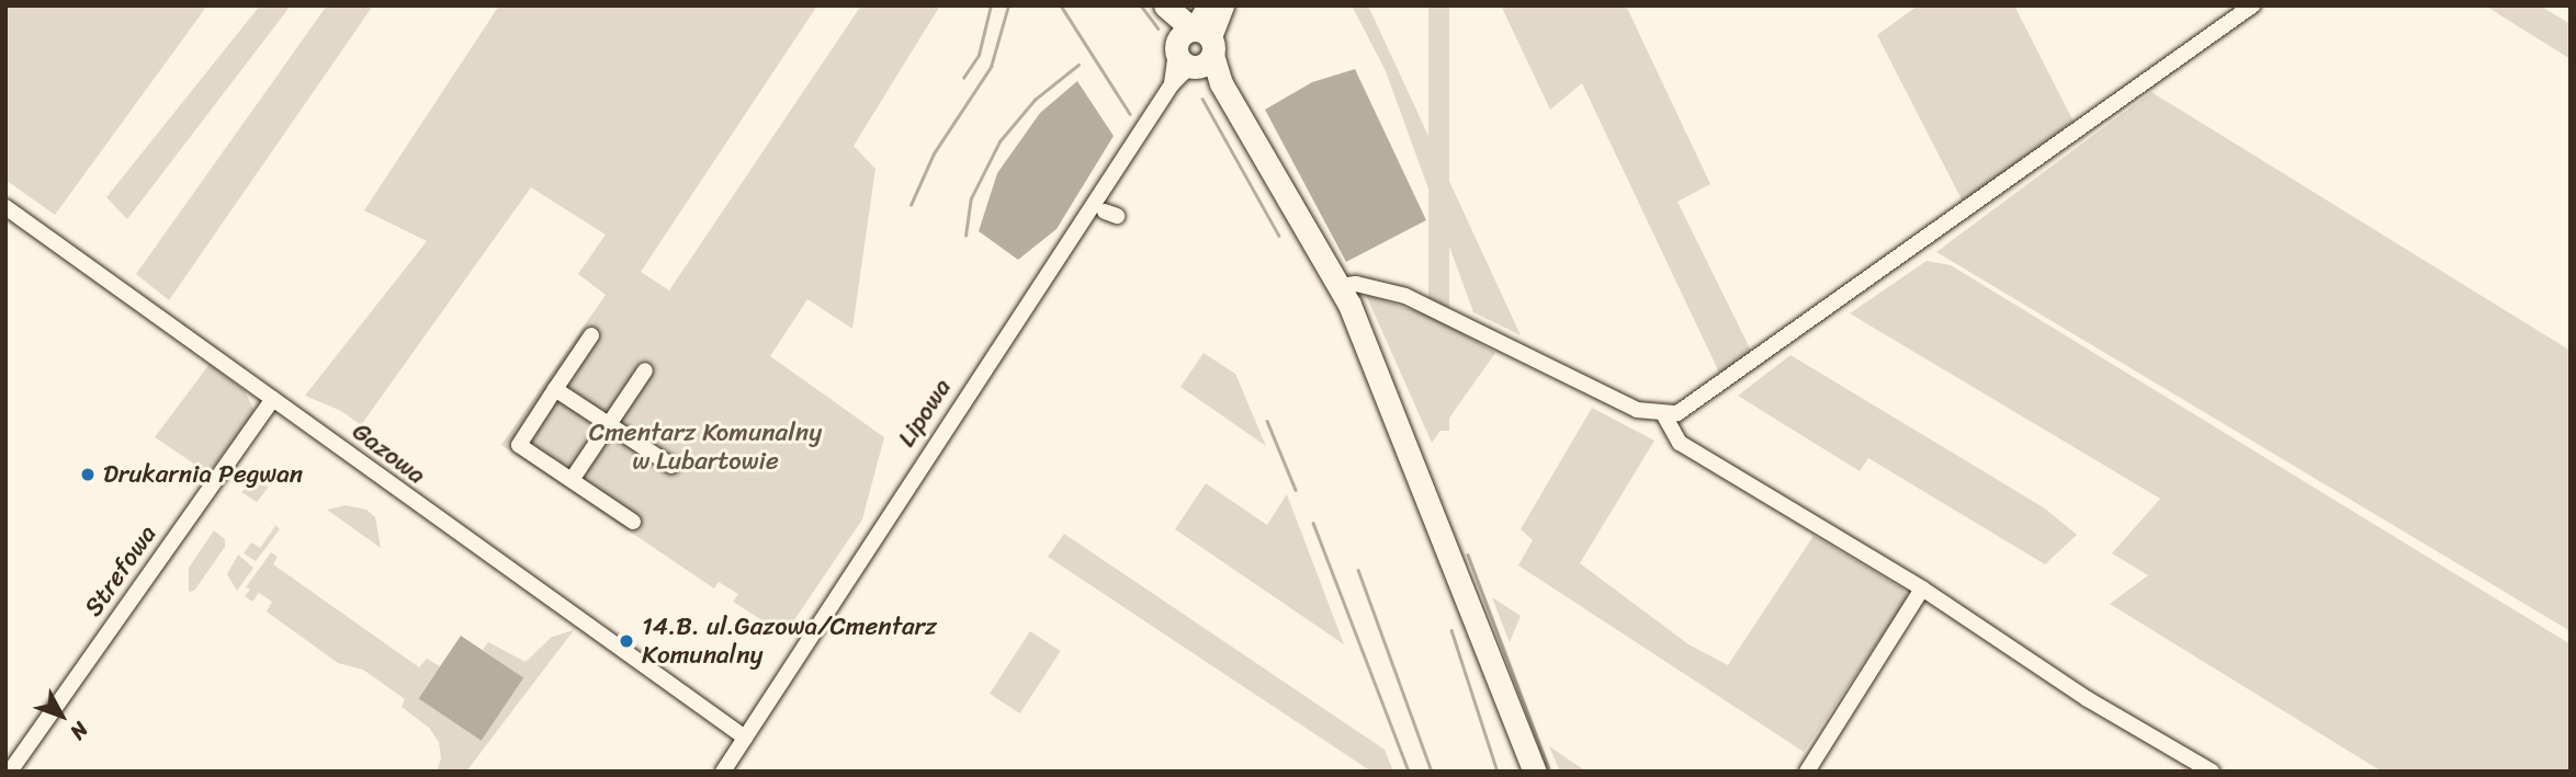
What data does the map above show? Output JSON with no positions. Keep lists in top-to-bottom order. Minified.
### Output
{"streets":{"main road":["Lipowa"],"street":["Gazowa","Strefowa"]},"crossings":[["Lipowa","Gazowa"],["Gazowa","Strefowa"]],"parks":["Cmentarz Komunalny w Lubartowie"],"places":["Drukarnia Pegwan","14.B. ul.Gazowa/Cmentarz Komunalny"],"north":"bottom right"}
